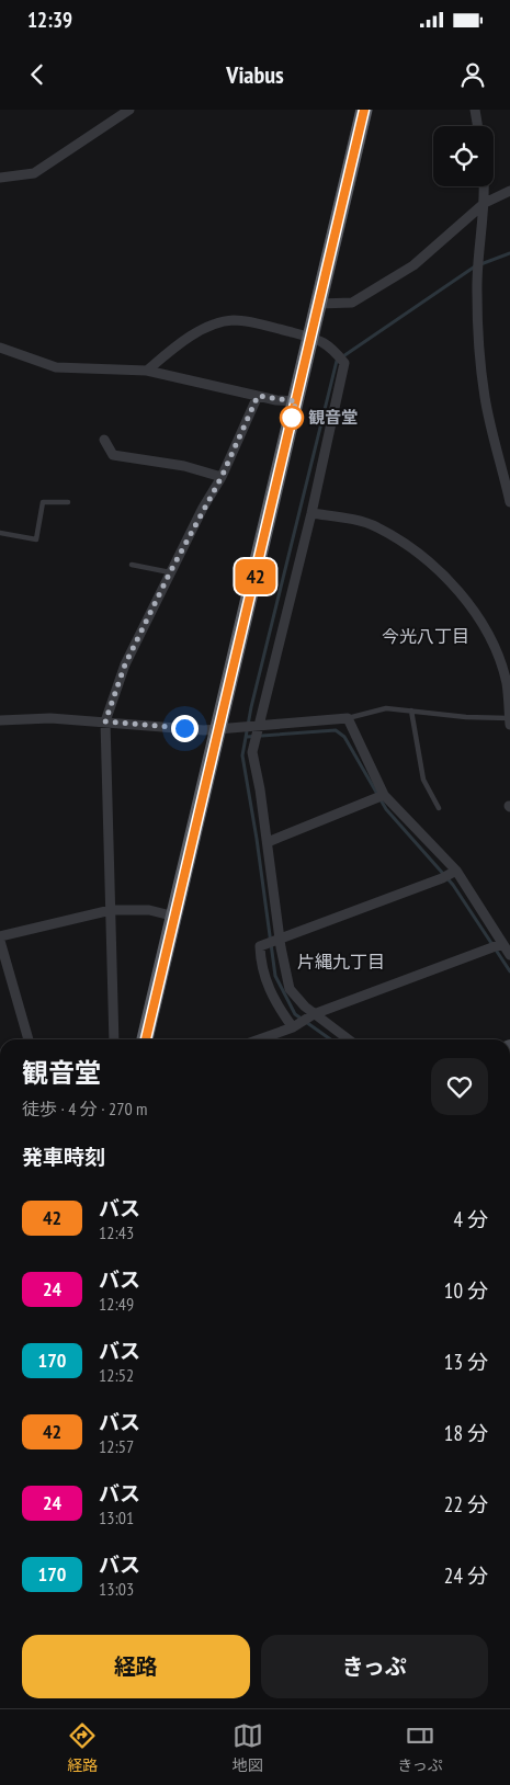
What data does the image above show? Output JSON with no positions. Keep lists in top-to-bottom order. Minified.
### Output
{"districts":["今光八丁目","片縄九丁目"],"places":["観音堂"],"lines":["bus line 42"],"page":{"status":"12:39","header":"Viabus","on_map":"42","heading":[["観音堂","徒歩 · 4 分 · 270 m"],"発車時刻"],"list":[{"mark":"42","name":"バス","note":"12:43","value":"4 分"},{"mark":"24","name":"バス","note":"12:49","value":"10 分"},{"mark":"170","name":"バス","note":"12:52","value":"13 分"},{"mark":"42","name":"バス","note":"12:57","value":"18 分"},{"mark":"24","name":"バス","note":"13:01","value":"22 分"},{"mark":"170","name":"バス","note":"13:03","value":"24 分"}],"buttons":["経路","きっぷ"],"tabs":["経路","地図","きっぷ"]}}
